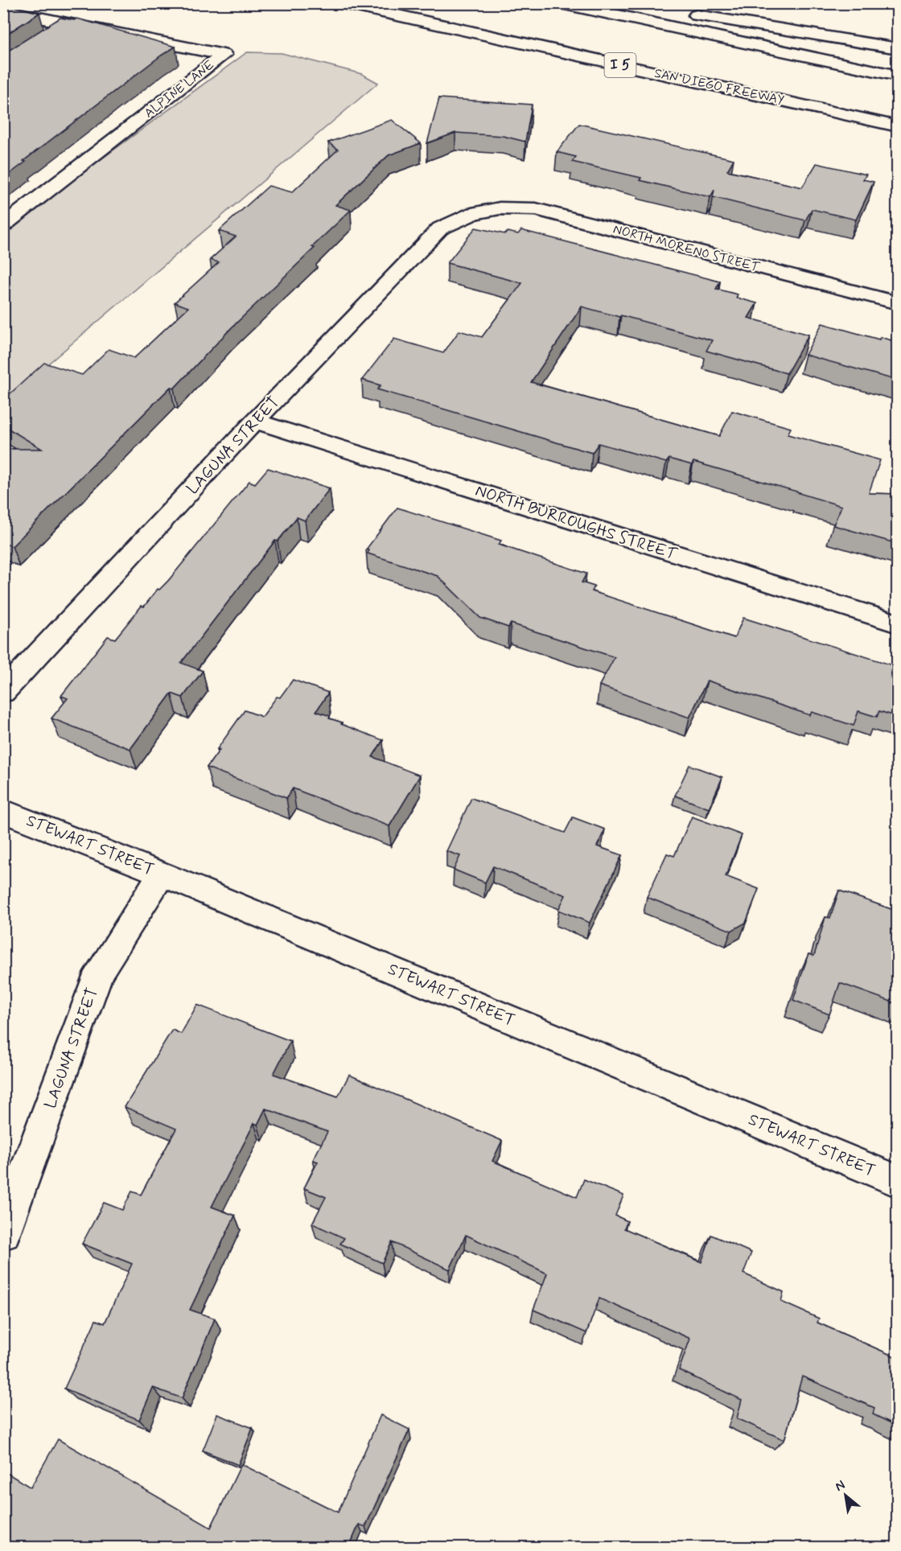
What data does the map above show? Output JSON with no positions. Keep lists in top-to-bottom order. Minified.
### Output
{"streets":{"main road":["I 5","SAN DIEGO FREEWAY","ALPINE LANE","NORTH MORENO STREET","LAGUNA STREET","NORTH BURROUGHS STREET","STEWART STREET"]},"crossings":[["NORTH MORENO STREET","LAGUNA STREET"],["LAGUNA STREET","NORTH BURROUGHS STREET"],["LAGUNA STREET","STEWART STREET"]],"north":"top left"}
